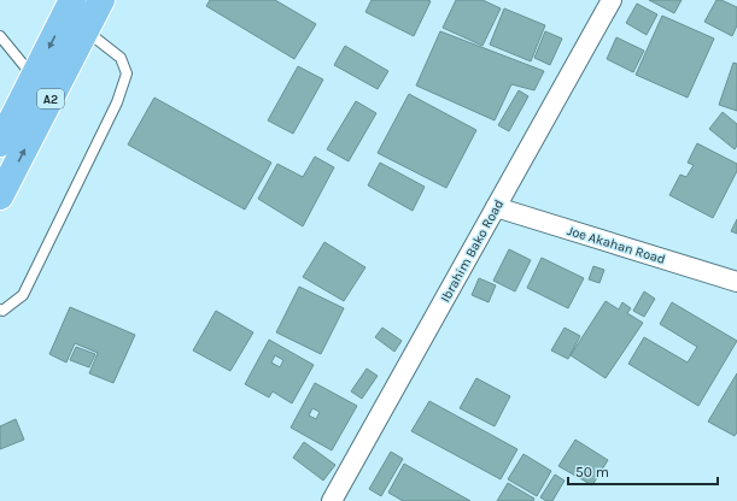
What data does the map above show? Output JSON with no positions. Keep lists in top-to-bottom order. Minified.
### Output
{"streets":{"highway":["A2"],"street":["Joe Akahan Road","Ibrahim Bako Road"]},"crossings":[["Joe Akahan Road","Ibrahim Bako Road"]],"scale_bar":"50 m"}
